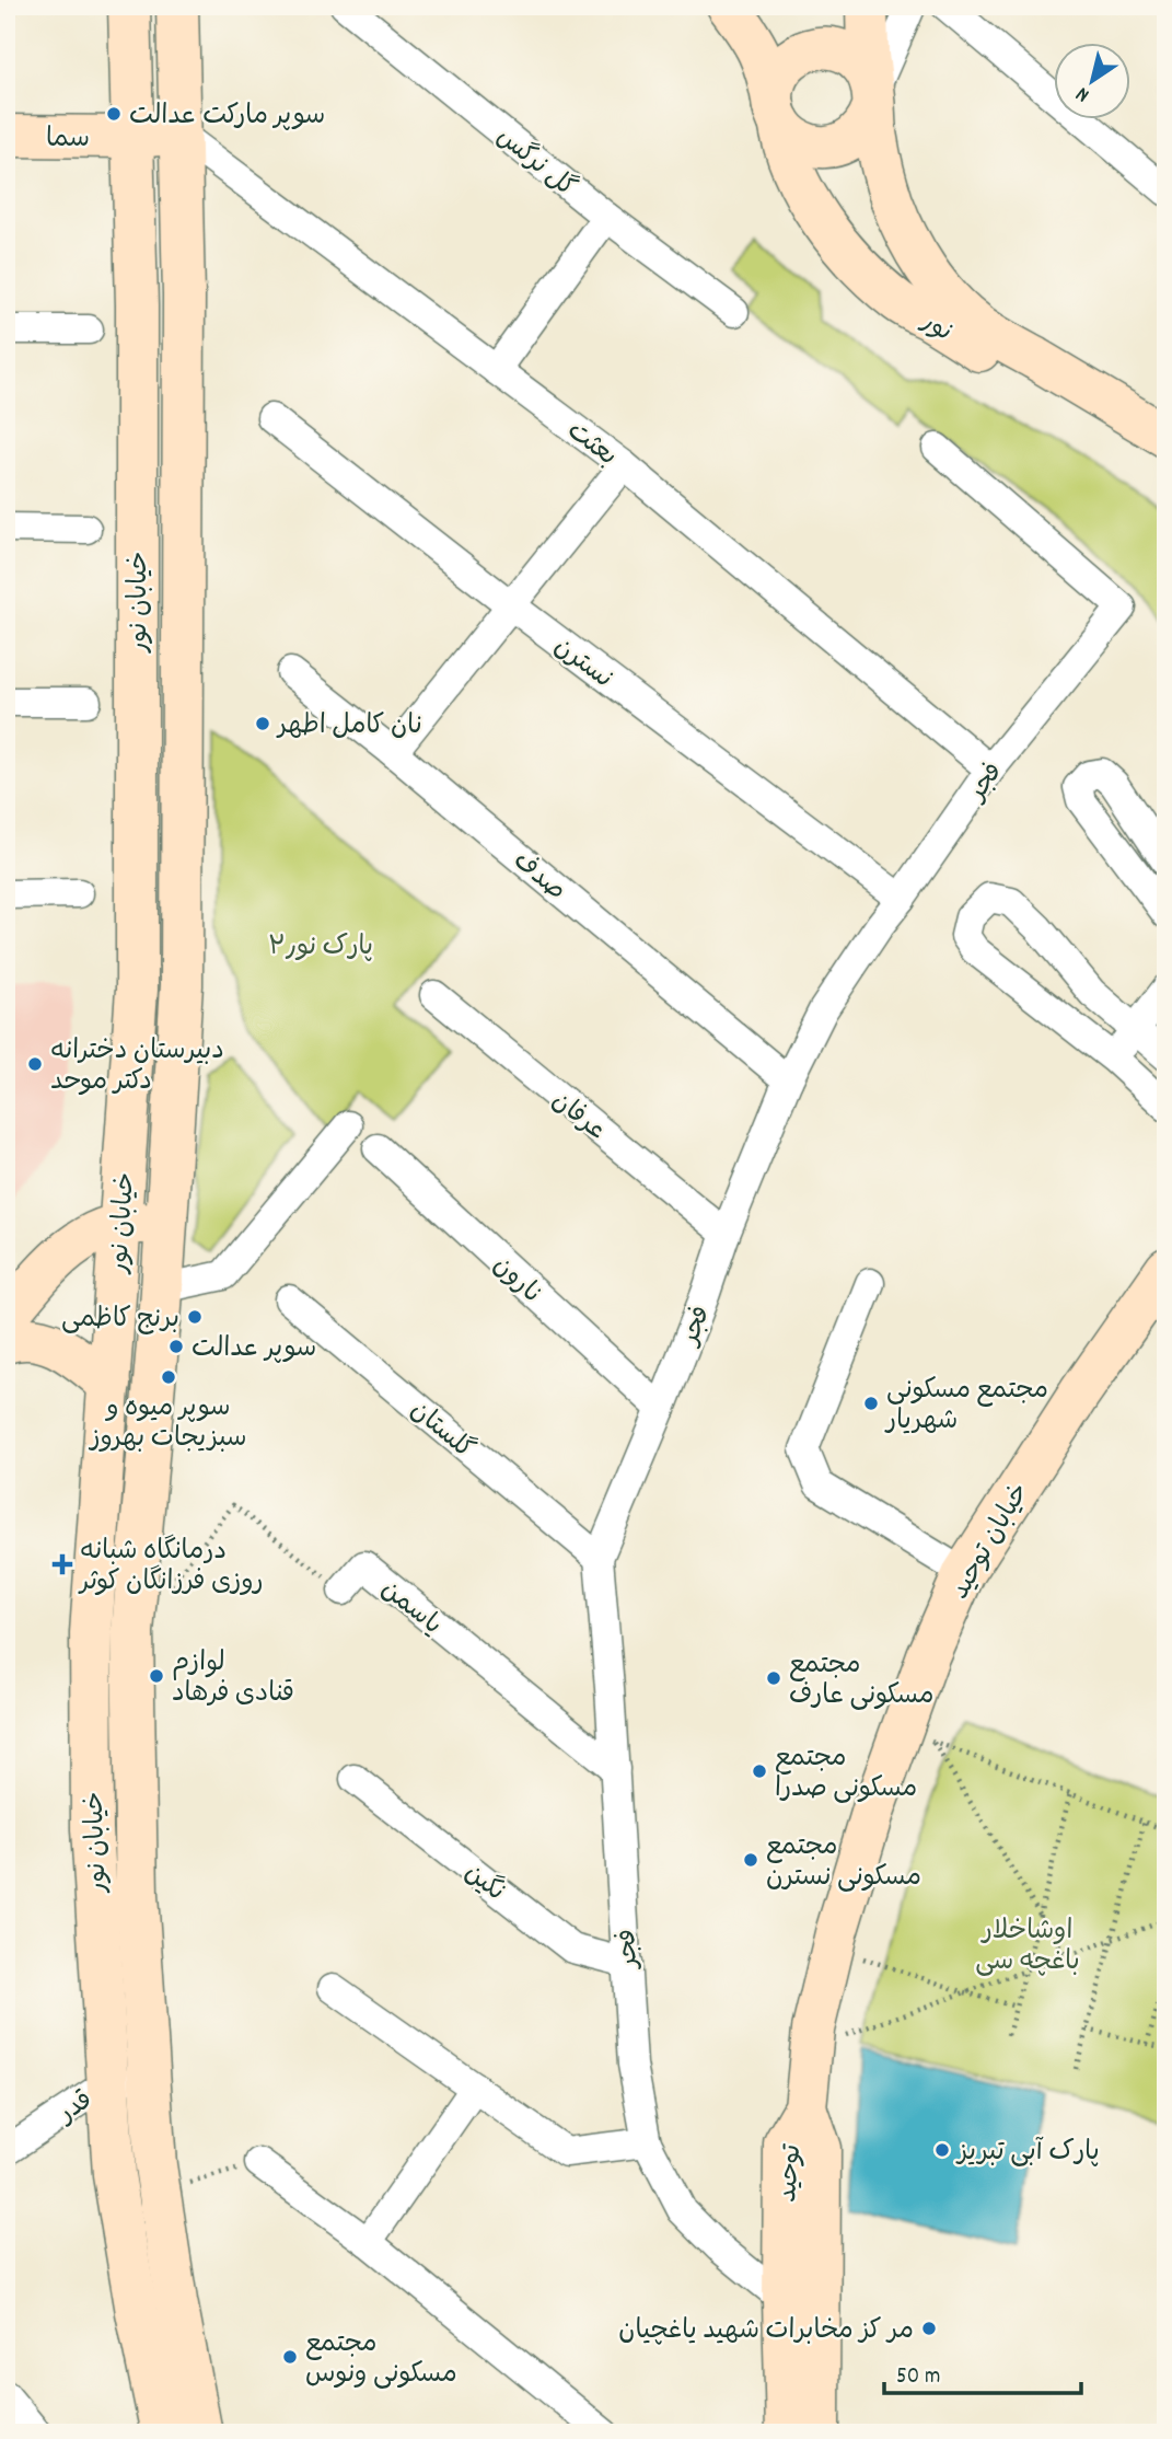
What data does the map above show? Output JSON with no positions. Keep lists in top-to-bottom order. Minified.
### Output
{"streets":{"main road":["سما","نور","خیابان نور","خیابان توحید","توحید"],"street":["گل نرگس","بعثت","نسترن","فجر","صدف","عرفان","نارون","گلستان","یاسمن","نگین","قدر"]},"crossings":[["سما","بعثت"],["سما","خیابان نور"],["بعثت","خیابان نور"],["بعثت","فجر"],["خیابان نور","قدر"],["نسترن","فجر"],["فجر","صدف"],["فجر","عرفان"],["فجر","نارون"],["فجر","گلستان"],["فجر","یاسمن"],["فجر","نگین"],["فجر","توحید"],["خیابان توحید","توحید"]],"parks":["پارک نور۲","اوشاخلار باغچه سی"],"places":{"other":["سوپر مارکت عدالت","نان کامل اطهر","دبیرستان دخترانه دکتر موحد","برنج کاظمی","سوپر عدالت","سوپر میوه و سبزیجات بهروز","مجتمع مسکونی شهریار","لوازم قنادی فرهاد","مجتمع مسکونی عارف","مجتمع مسکونی صدرا","مجتمع مسکونی نسترن","پارک آبی تبریز","مر کز مخابرات شهید یاغچیان","مجتمع مسکونی ونوس"],"health":["درمانگاه شبانه روزی فرزانگان کوثر"]},"scale_bar":"50 m","north":"bottom left"}
